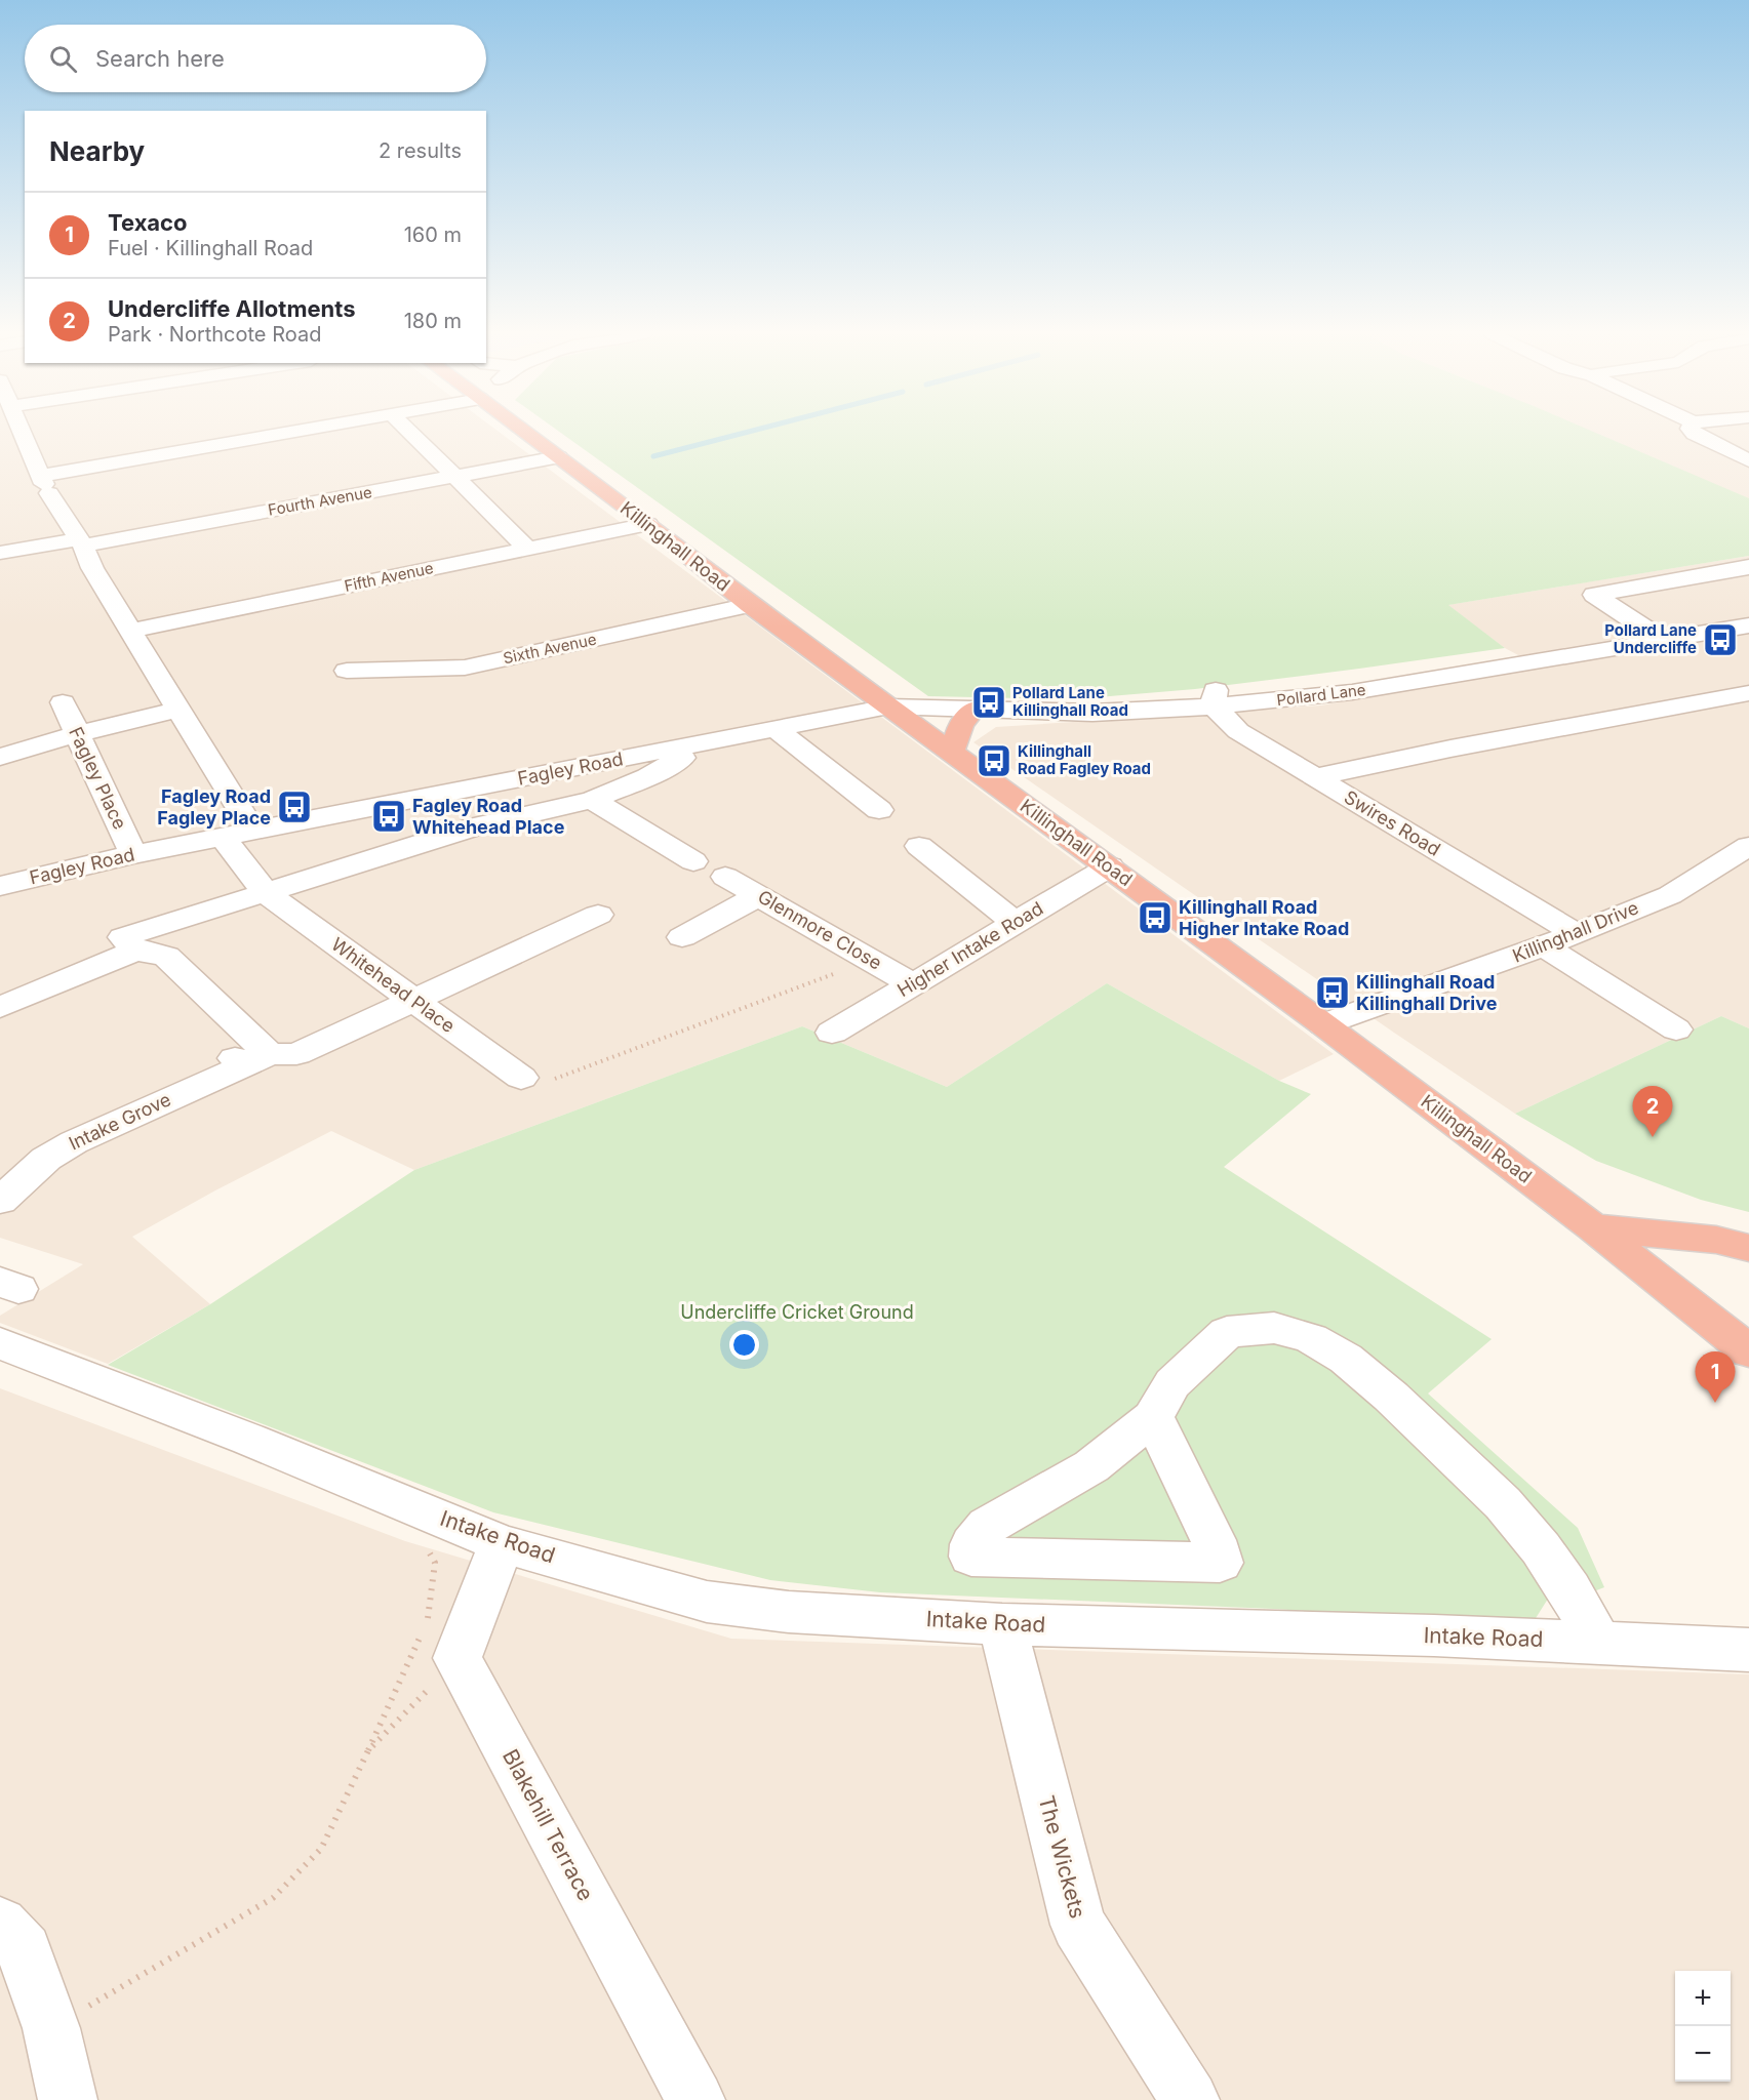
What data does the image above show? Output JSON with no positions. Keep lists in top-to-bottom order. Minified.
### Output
{"streets":{"highway":["Killinghall Road"],"street":["Fourth Avenue","Fifth Avenue","Sixth Avenue","Pollard Lane","Fagley Road","Fagley Place","Swires Road","Glenmore Close","Killinghall Drive","Higher Intake Road","Whitehead Place","Intake Grove","Intake Road","Blakehill Terrace","The Wickets"]},"crossings":[["Fourth Avenue","Killinghall Road"],["Killinghall Road","Fifth Avenue"],["Killinghall Road","Sixth Avenue"],["Killinghall Road","Pollard Lane"],["Killinghall Road","Fagley Road"],["Killinghall Road","Killinghall Drive"],["Killinghall Road","Higher Intake Road"],["Pollard Lane","Fagley Road"],["Pollard Lane","Swires Road"],["Fagley Road","Fagley Place"],["Fagley Road","Whitehead Place"],["Swires Road","Killinghall Drive"],["Glenmore Close","Higher Intake Road"],["Intake Road","The Wickets"]],"parks":["Undercliffe Cricket Ground"],"places":{"bus stop":["Pollard Lane Undercliffe","Pollard Lane Killinghall Road","Killinghall Road Fagley Road","Fagley Road Fagley Place","Fagley Road Whitehead Place","Killinghall Road Higher Intake Road","Killinghall Road Killinghall Drive"]},"page":{"search":"Search here","heading":["Nearby","2 results"],"list":[{"mark":"1","name":"Texaco","note":"Fuel · Killinghall Road","value":"160 m"},{"mark":"2","name":"Undercliffe Allotments","note":"Park · Northcote Road","value":"180 m"}],"pins":["2","1"],"map_buttons":["+","−"]}}
